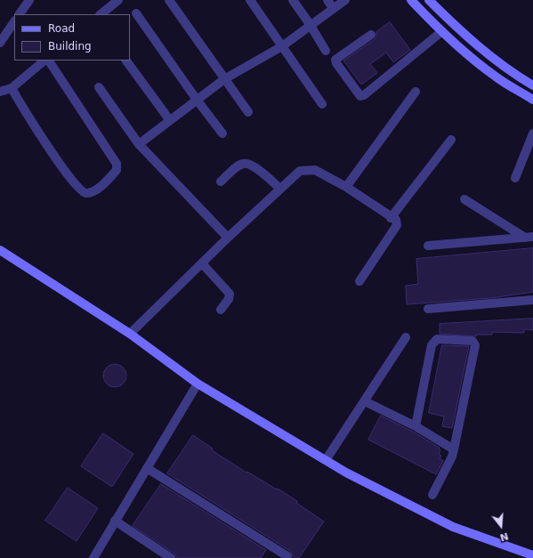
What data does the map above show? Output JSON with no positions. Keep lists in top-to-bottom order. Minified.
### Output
{"legend":["Road","Building"],"north":"bottom"}
